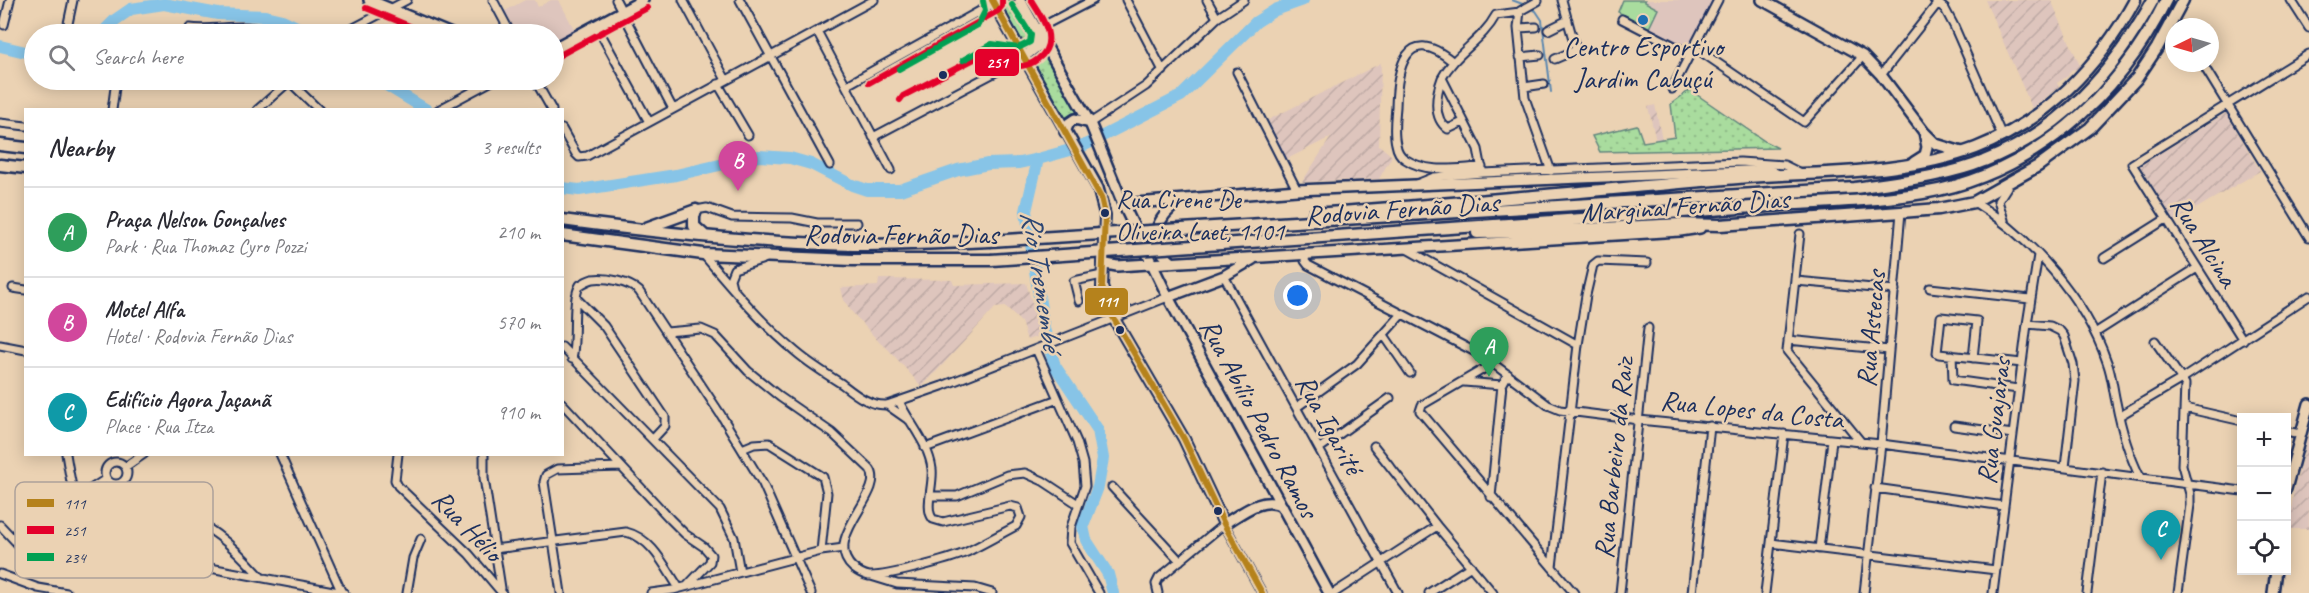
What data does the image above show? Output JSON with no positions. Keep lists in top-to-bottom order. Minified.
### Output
{"streets":{"highway":["Marginal Fernão Dias","Rodovia Fernão Dias"],"main road":["Rua Abílio Pedro Ramos"],"street":["Rua Alcina","Rua Astecas","Rua Lopes da Costa","Rua Guajaras","Rua Igarité","Rua Barbeiro da Raiz","Rua Hélio"]},"crossings":[["Marginal Fernão Dias","Rodovia Fernão Dias"],["Marginal Fernão Dias","Rua Astecas"],["Marginal Fernão Dias","Rua Lopes da Costa"],["Marginal Fernão Dias","Rua Abílio Pedro Ramos"],["Rua Astecas","Rua Lopes da Costa"],["Rua Lopes da Costa","Rua Guajaras"],["Rua Lopes da Costa","Rua Barbeiro da Raiz"]],"water":["Rio Tremembé"],"places":["Centro Esportivo Jardim Cabuçú","Rua Cirene De Oliveira Laet, 1101"],"lines":["transit line 111","transit line 251","transit line 234"],"legend":["111","251","234"],"north":"left","page":{"search":"Search here","heading":["Nearby","3 results"],"pins":["B","A","C"],"list":[{"mark":"A","name":"Praça Nelson Gonçalves","note":"Park · Rua Thomaz Cyro Pozzi","value":"210 m"},{"mark":"B","name":"Motel Alfa","note":"Hotel · Rodovia Fernão Dias","value":"570 m"},{"mark":"C","name":"Edifício Agora Jaçanã","note":"Place · Rua Itza","value":"910 m"}],"map_buttons":["+","−"]}}
